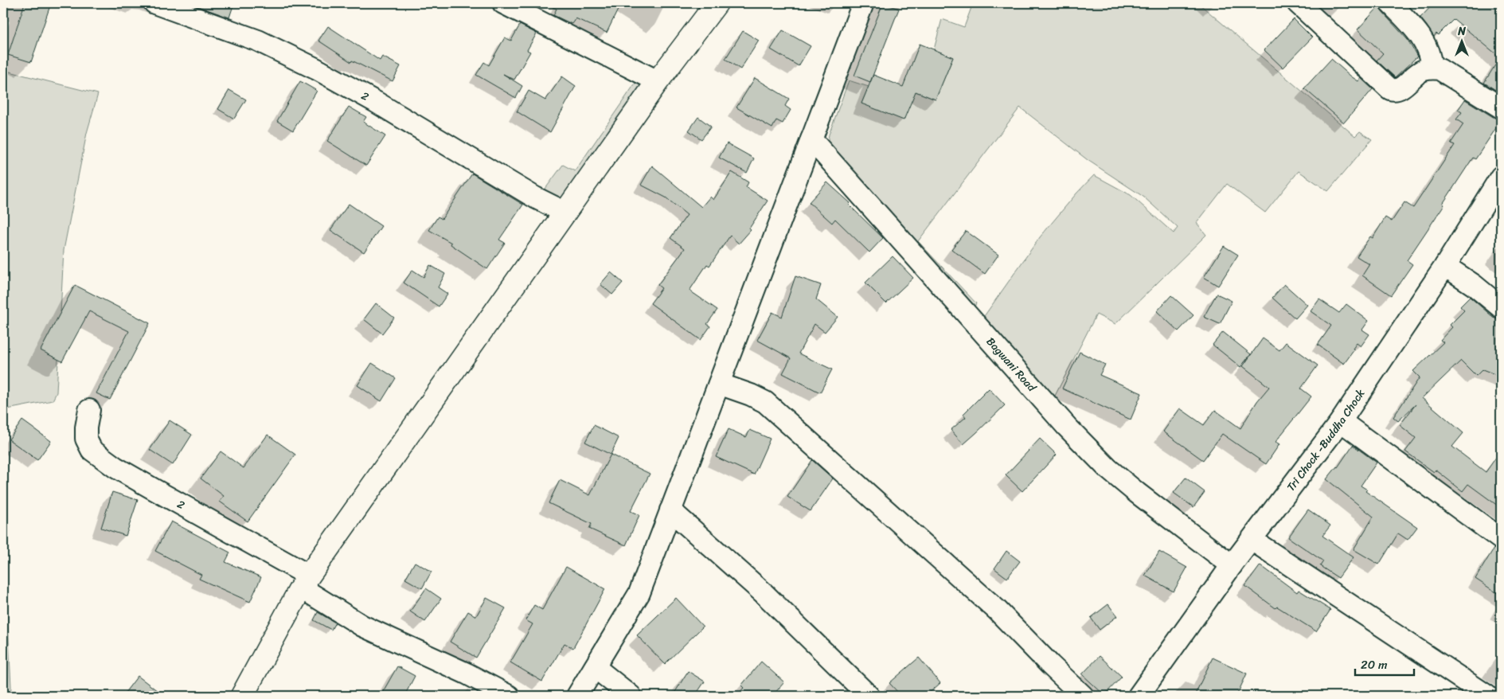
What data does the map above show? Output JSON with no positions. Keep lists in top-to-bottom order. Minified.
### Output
{"streets":{"street":["2","Bagwani Road","Tri Chock -Buddha Chock"]},"crossings":[["Bagwani Road","Tri Chock -Buddha Chock"]],"scale_bar":"20 m","north":"top"}
